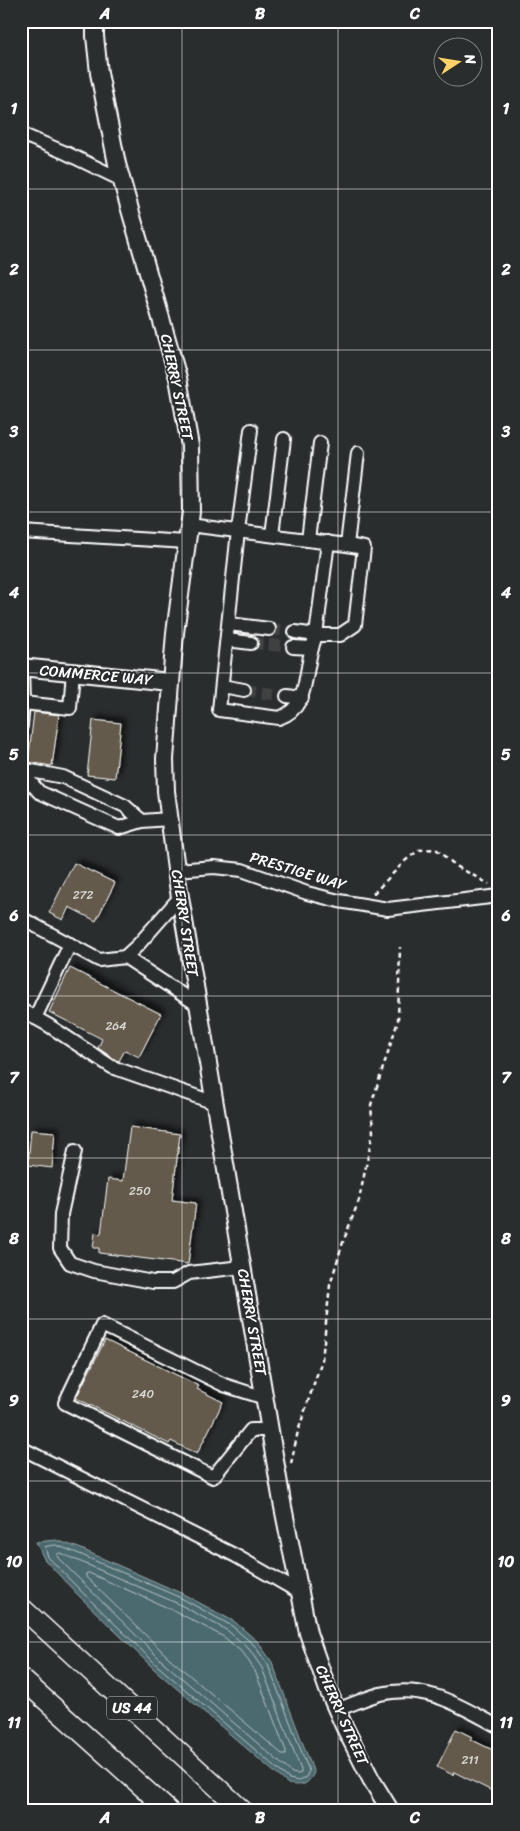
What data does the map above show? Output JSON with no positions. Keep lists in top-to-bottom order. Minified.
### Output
{"streets":{"highway":["US 44"],"main road":["CHERRY STREET","COMMERCE WAY"],"street":["PRESTIGE WAY"]},"crossings":[["CHERRY STREET","COMMERCE WAY"],["CHERRY STREET","PRESTIGE WAY"]],"house_numbers":["272","264","250","240","211"],"north":"right","grid":{"columns":["A","B","C"],"rows":["1","2","3","4","5","6","7","8","9","10","11"]}}
